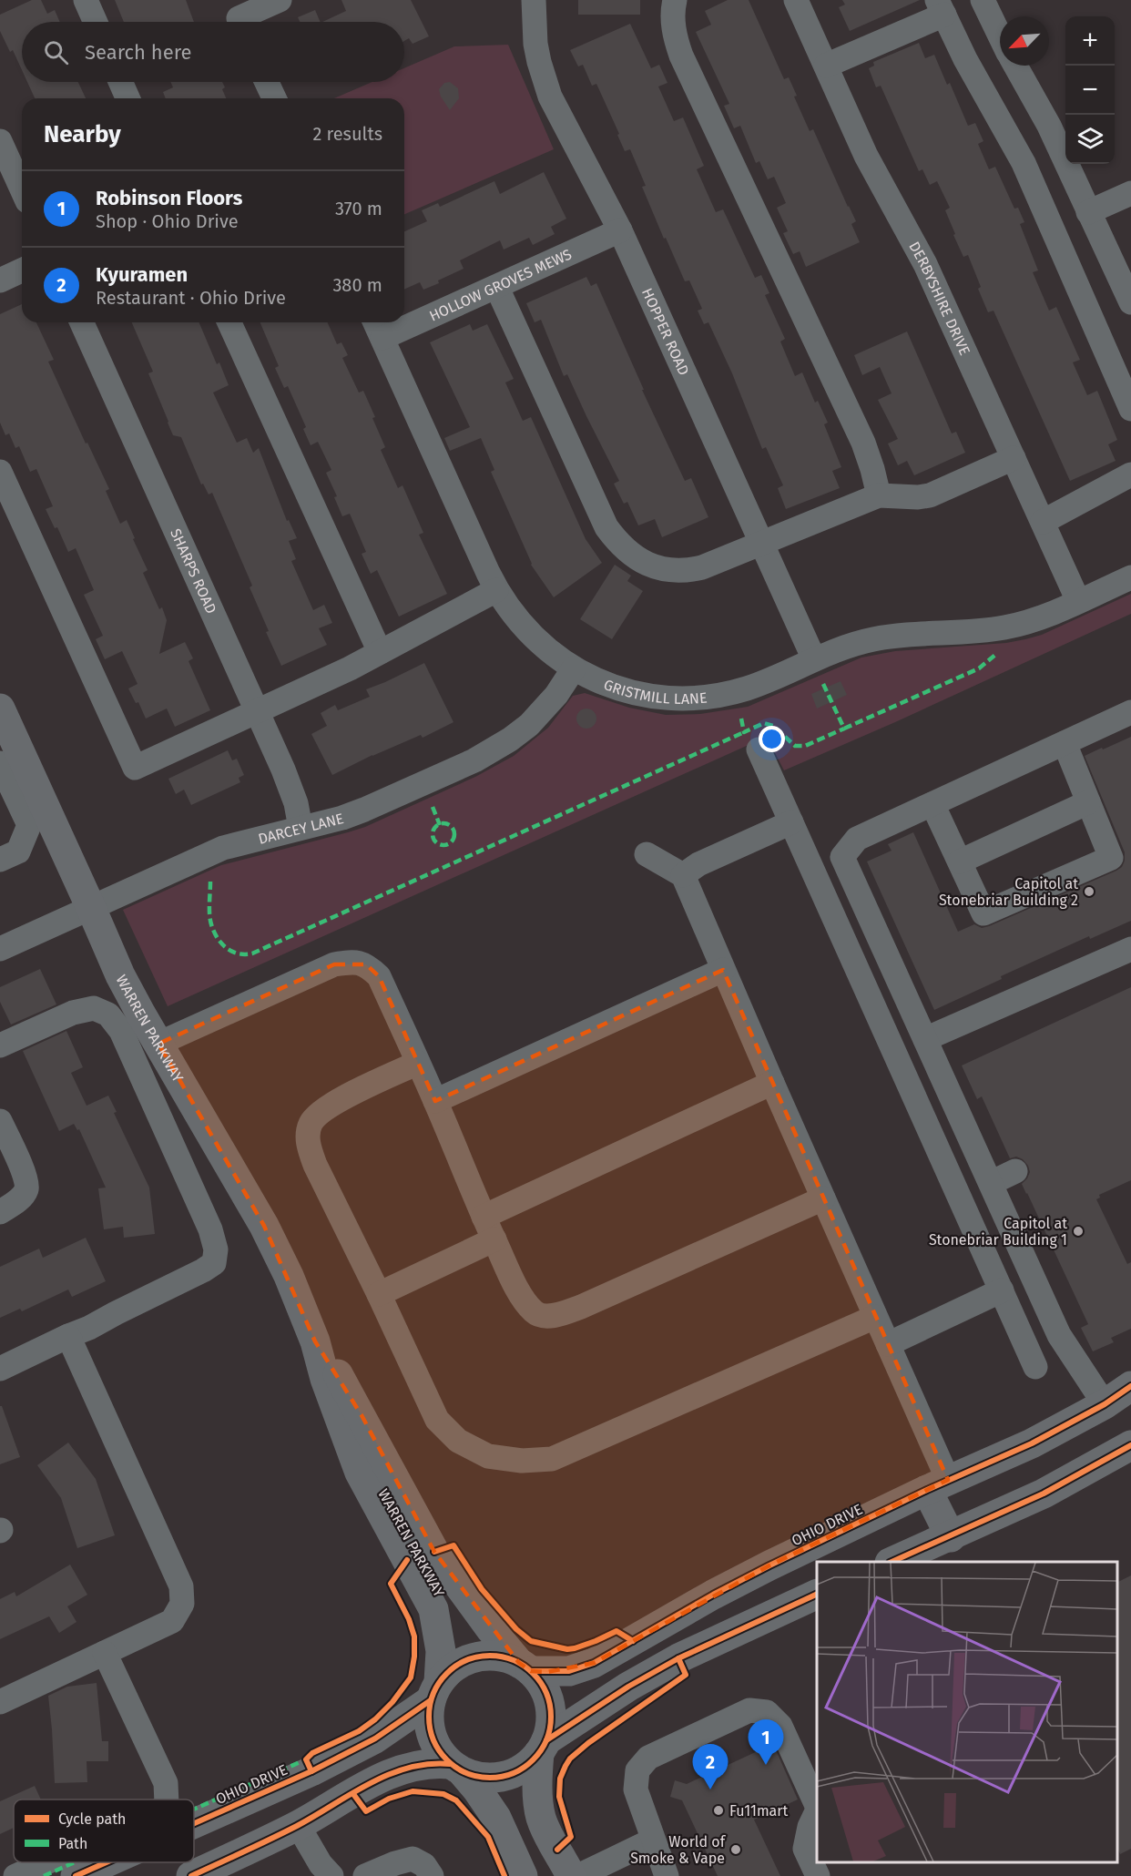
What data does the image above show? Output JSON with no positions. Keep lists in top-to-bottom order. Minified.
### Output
{"streets":{"main road":["WARREN PARKWAY","OHIO DRIVE"],"street":["HOLLOW GROVES MEWS","DERBYSHIRE DRIVE","HOPPER ROAD","SHARPS ROAD","GRISTMILL LANE","DARCEY LANE"]},"crossings":[["HOLLOW GROVES MEWS","HOPPER ROAD"],["HOLLOW GROVES MEWS","GRISTMILL LANE"],["DERBYSHIRE DRIVE","GRISTMILL LANE"],["HOPPER ROAD","GRISTMILL LANE"],["SHARPS ROAD","DARCEY LANE"],["GRISTMILL LANE","DARCEY LANE"],["DARCEY LANE","WARREN PARKWAY"],["WARREN PARKWAY","OHIO DRIVE"]],"places":["Capitol at Stonebriar Building 2","Capitol at Stonebriar Building 1","Fu11mart","World of Smoke & Vape"],"legend":["Cycle path","Path"],"north":"bottom left","page":{"map_buttons":["+","−"],"search":"Search here","heading":["Nearby","2 results"],"list":[{"mark":"1","name":"Robinson Floors","note":"Shop · Ohio Drive","value":"370 m"},{"mark":"2","name":"Kyuramen","note":"Restaurant · Ohio Drive","value":"380 m"}],"pins":["1","2"]}}
